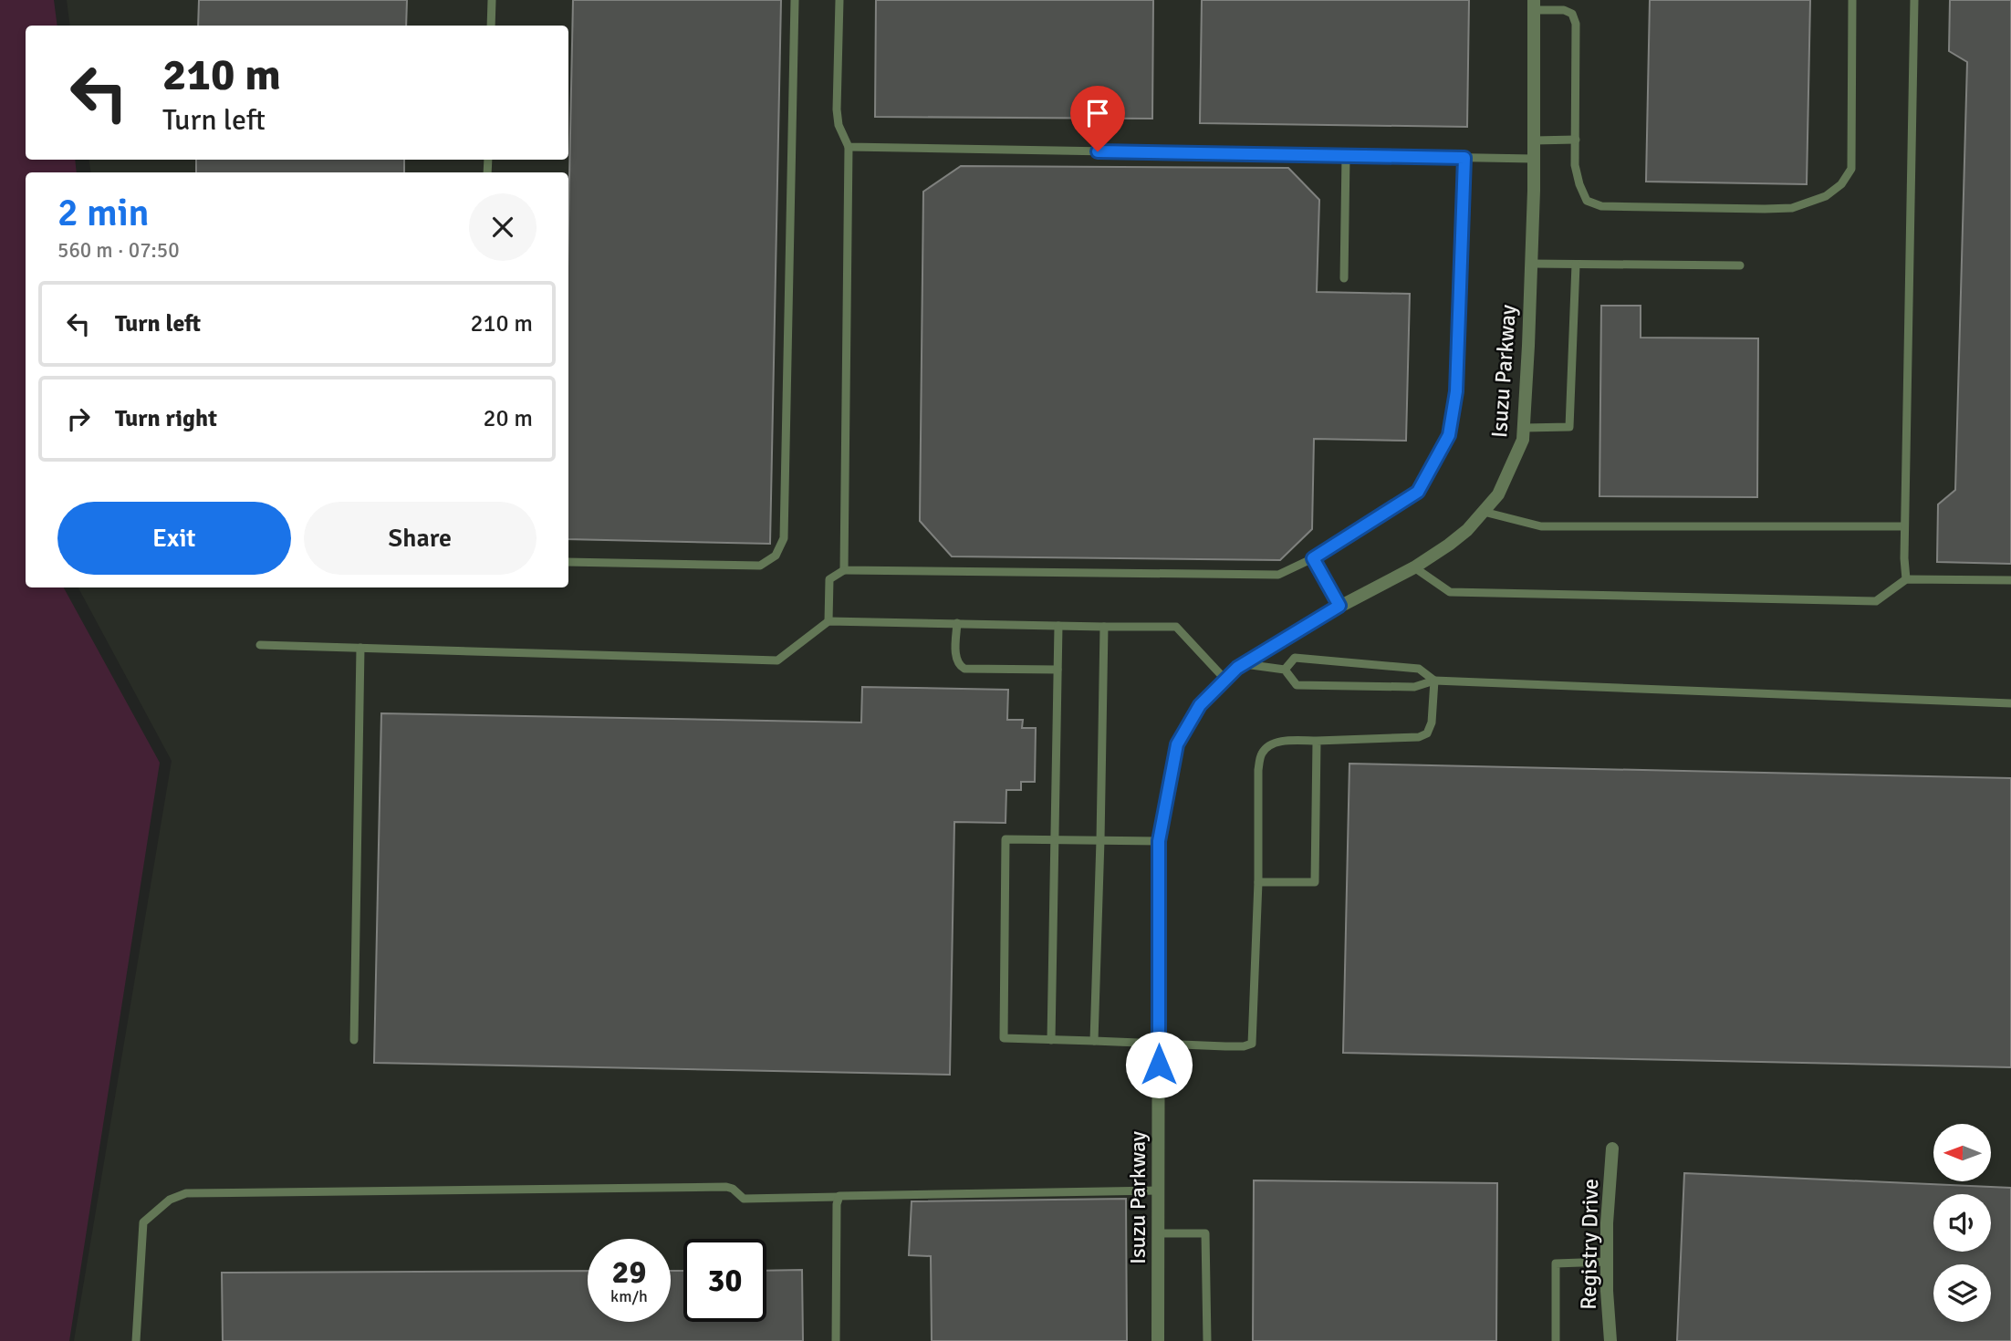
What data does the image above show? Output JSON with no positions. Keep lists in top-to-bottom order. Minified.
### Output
{"streets":{"street":["Isuzu Parkway","Registry Drive"]},"north":"left","page":{"turn":["210 m","Turn left"],"heading":["2 min","560 m · 07:50"],"list":[{"name":"Turn left","value":"210 m"},{"name":"Turn right","value":"20 m"}],"buttons":["Exit","Share"],"speed":"29 km/h","limit":"30"}}
